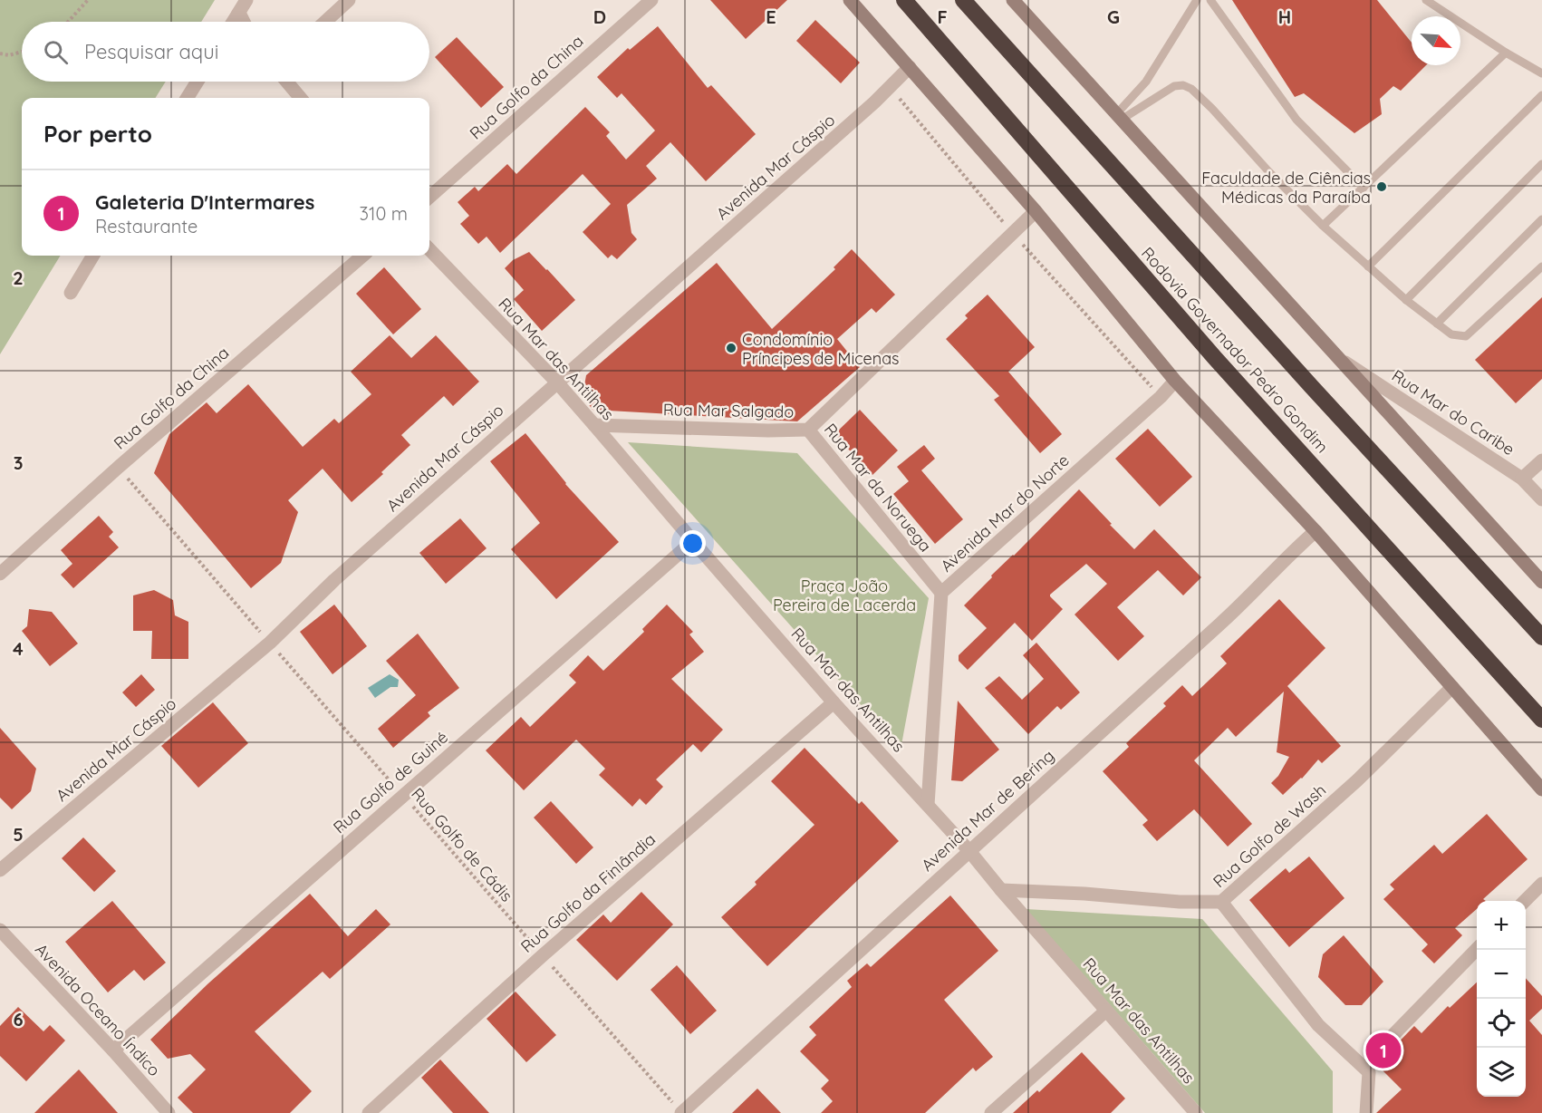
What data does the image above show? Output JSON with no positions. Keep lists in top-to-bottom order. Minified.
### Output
{"streets":{"highway":["Rodovia Governador Pedro Gondim"],"street":["Rua Golfo da China","Avenida Mar Cáspio","Rua Mar das Antilhas","Rua Mar Salgado","Rua Mar do Caribe","Rua Mar da Noruega","Avenida Mar do Norte","Rua Golfo de Guiné","Avenida Mar de Bering","Rua Golfo de Wash","Rua Golfo da Finlândia","Avenida Oceano Índico"],"path":["Rua Golfo de Cádis"]},"crossings":[["Rua Golfo da China","Rua Golfo de Cádis"],["Avenida Mar Cáspio","Rua Mar das Antilhas"],["Avenida Mar Cáspio","Rua Golfo de Cádis"],["Rua Mar das Antilhas","Rua Mar Salgado"],["Rua Mar das Antilhas","Avenida Mar do Norte"],["Rua Mar das Antilhas","Rua Golfo de Guiné"],["Rua Mar das Antilhas","Avenida Mar de Bering"],["Rua Mar das Antilhas","Rua Golfo de Wash"],["Rua Mar das Antilhas","Rua Golfo da Finlândia"],["Rua Mar Salgado","Rua Mar da Noruega"],["Rua Mar da Noruega","Avenida Mar do Norte"],["Rua Golfo de Guiné","Rua Golfo de Cádis"],["Rua Golfo de Guiné","Avenida Oceano Índico"],["Avenida Mar de Bering","Rua Golfo de Cádis"],["Rua Golfo de Cádis","Rua Golfo da Finlândia"]],"parks":["Praça João Pereira de Lacerda"],"places":["Faculdade de Ciências Médicas da Paraíba","Condomínio Príncipes de Micenas"],"north":"bottom right","page":{"search":"Pesquisar aqui","heading":"Por perto","list":[{"mark":"1","name":"Galeteria D'Intermares","note":"Restaurante","value":"310 m"}],"map_buttons":["+","−"],"pins":"1"},"grid":{"columns":["D","E","F","G","H"],"rows":["2","3","4","5","6"]}}
